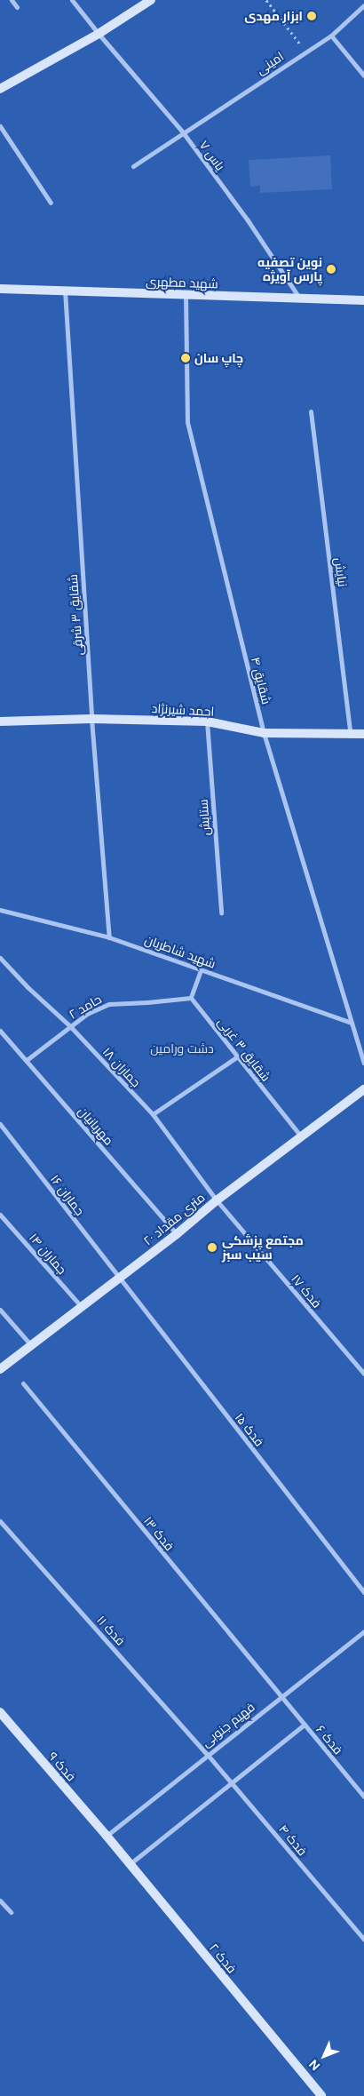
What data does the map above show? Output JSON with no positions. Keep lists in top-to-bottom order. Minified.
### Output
{"streets":{"main road":["شهید مطهری","احمد شیرنژاد","۲۰ متری مقداد","فدک ۹","فدک ۲"],"street":["امینی","یاس ۷","نیایش","شقایق ۳ شرقی","شقایق ۴","ستایش","شهید شاطریان","حامد ۲","شقایق ۳ غربی","جماران ۱۸","مهربانیان","جماران ۱۶","جماران ۱۴","فدک ۱۷","فدک ۱۵","فدک ۱۳","فدک ۱۱","فهیم جنوبی","فدک ۶","فدک ۴"]},"crossings":[["امینی","یاس ۷"],["یاس ۷","شهید مطهری"],["شهید مطهری","شقایق ۳ شرقی"],["شهید مطهری","شقایق ۴"],["نیایش","احمد شیرنژاد"],["شقایق ۳ شرقی","احمد شیرنژاد"],["شقایق ۳ شرقی","شهید شاطریان"],["شقایق ۴","احمد شیرنژاد"],["شقایق ۴","شهید شاطریان"],["احمد شیرنژاد","ستایش"],["حامد ۲","شقایق ۳ غربی"],["حامد ۲","جماران ۱۸"],["حامد ۲","مهربانیان"],["شقایق ۳ غربی","۲۰ متری مقداد"],["جماران ۱۸","۲۰ متری مقداد"],["جماران ۱۸","فدک ۱۷"],["مهربانیان","۲۰ متری مقداد"],["جماران ۱۶","۲۰ متری مقداد"],["جماران ۱۶","فدک ۱۵"],["۲۰ متری مقداد","جماران ۱۴"],["۲۰ متری مقداد","فدک ۱۷"],["۲۰ متری مقداد","فدک ۱۵"],["فدک ۱۳","فهیم جنوبی"],["فدک ۱۳","فدک ۶"],["فدک ۱۱","فهیم جنوبی"],["فدک ۱۱","فدک ۴"],["فهیم جنوبی","فدک ۶"],["فهیم جنوبی","فدک ۹"],["فهیم جنوبی","فدک ۴"],["فهیم جنوبی","فدک ۲"],["فدک ۹","فدک ۲"]],"parks":["دشت ورامین"],"places":["ابزار مهدی","نوین تصفیه پارس آویژه","چاپ سان","مجتمع پزشکی سیب سبز"],"north":"bottom left"}
